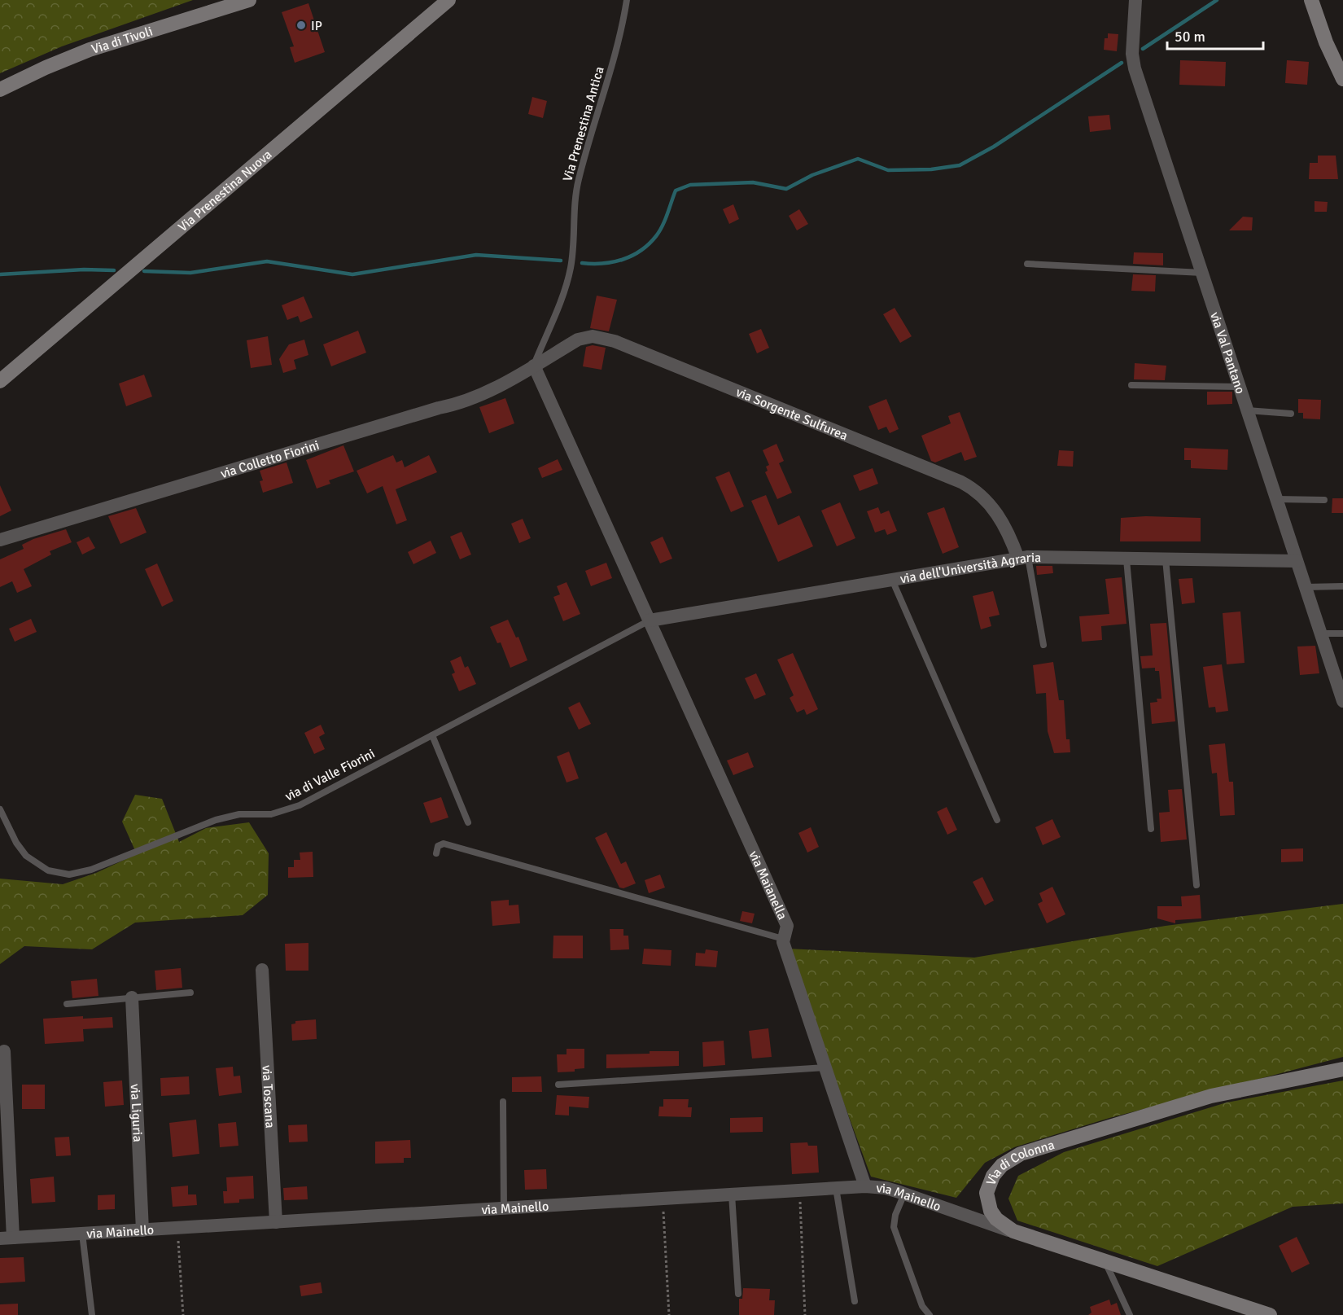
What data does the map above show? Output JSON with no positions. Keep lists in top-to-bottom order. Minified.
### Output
{"streets":{"main road":["Via di Tivoli","Via Prenestina Nuova","Via di Colonna"],"street":["via Val Pantano","via Sorgente Sulfurea","via Colletto Fiorini","via dell'Università Agraria","via Maianella","via Toscana","via Liguria","via Mainello"],"lane":["Via Prenestina Antica","via di Valle Fiorini"]},"crossings":[["Via Prenestina Antica","via Sorgente Sulfurea"],["Via Prenestina Antica","via Colletto Fiorini"],["Via Prenestina Antica","via Maianella"],["via Val Pantano","via dell'Università Agraria"],["via Sorgente Sulfurea","via Colletto Fiorini"],["via Sorgente Sulfurea","via dell'Università Agraria"],["via Sorgente Sulfurea","via Maianella"],["via Colletto Fiorini","via Maianella"],["via dell'Università Agraria","via di Valle Fiorini"],["via dell'Università Agraria","via Maianella"],["via di Valle Fiorini","via Maianella"],["via Maianella","via Mainello"],["via Toscana","via Mainello"],["via Liguria","via Mainello"],["Via di Colonna","via Mainello"]],"places":["IP"],"scale_bar":"50 m"}
